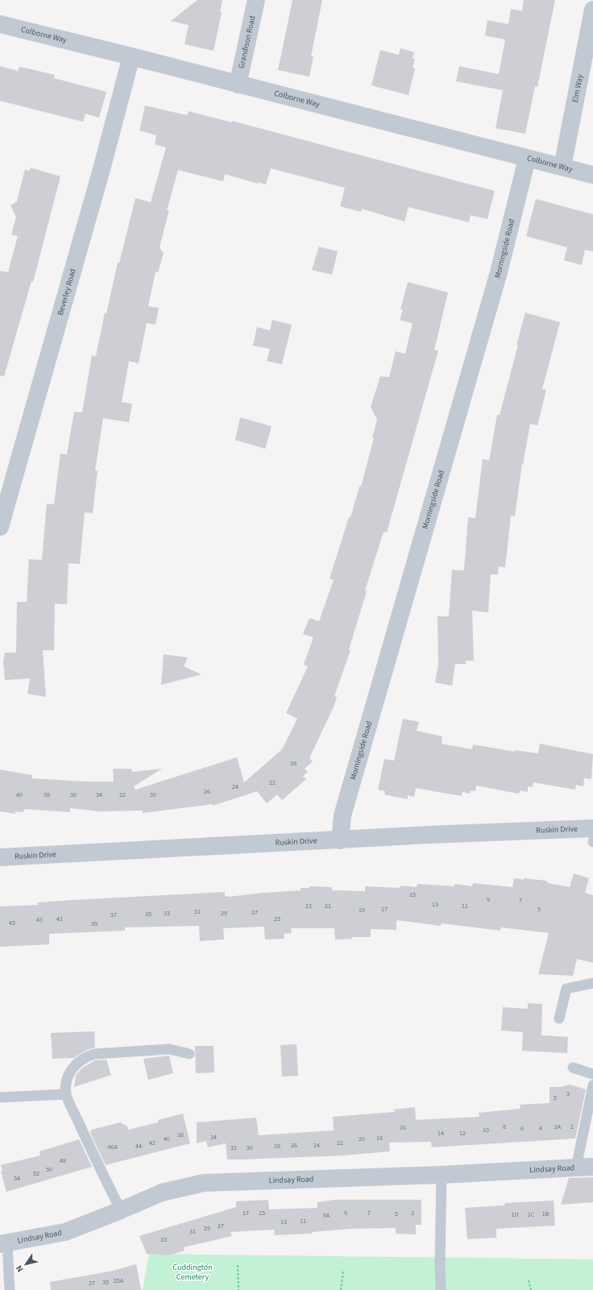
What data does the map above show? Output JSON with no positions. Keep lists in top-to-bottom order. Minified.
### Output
{"streets":{"street":["Colborne Way","Grandison Road","Elm Way","Morningside Road","Beverley Road","Ruskin Drive","Lindsay Road"]},"crossings":[["Colborne Way","Grandison Road"],["Colborne Way","Elm Way"],["Colborne Way","Morningside Road"],["Colborne Way","Beverley Road"],["Morningside Road","Ruskin Drive"]],"parks":["Cuddington Cemetery"],"house_numbers":["38","22","24","26","40","38","36","34","32","30","15","9","7","13","23","21","11","17","5","19","31","27","33","29","35","37","41","25","43","45","39","3","5","8","2A","2","16","6","4","10","14","12","38","34","18","40","20","42","22","26","24","44","28","46A","32","30","48","50","52","54","17","15","9","7","3","5","1B","1D","1C","9A","11","13","27","29","31","33","35A","35","37"],"north":"bottom left"}
